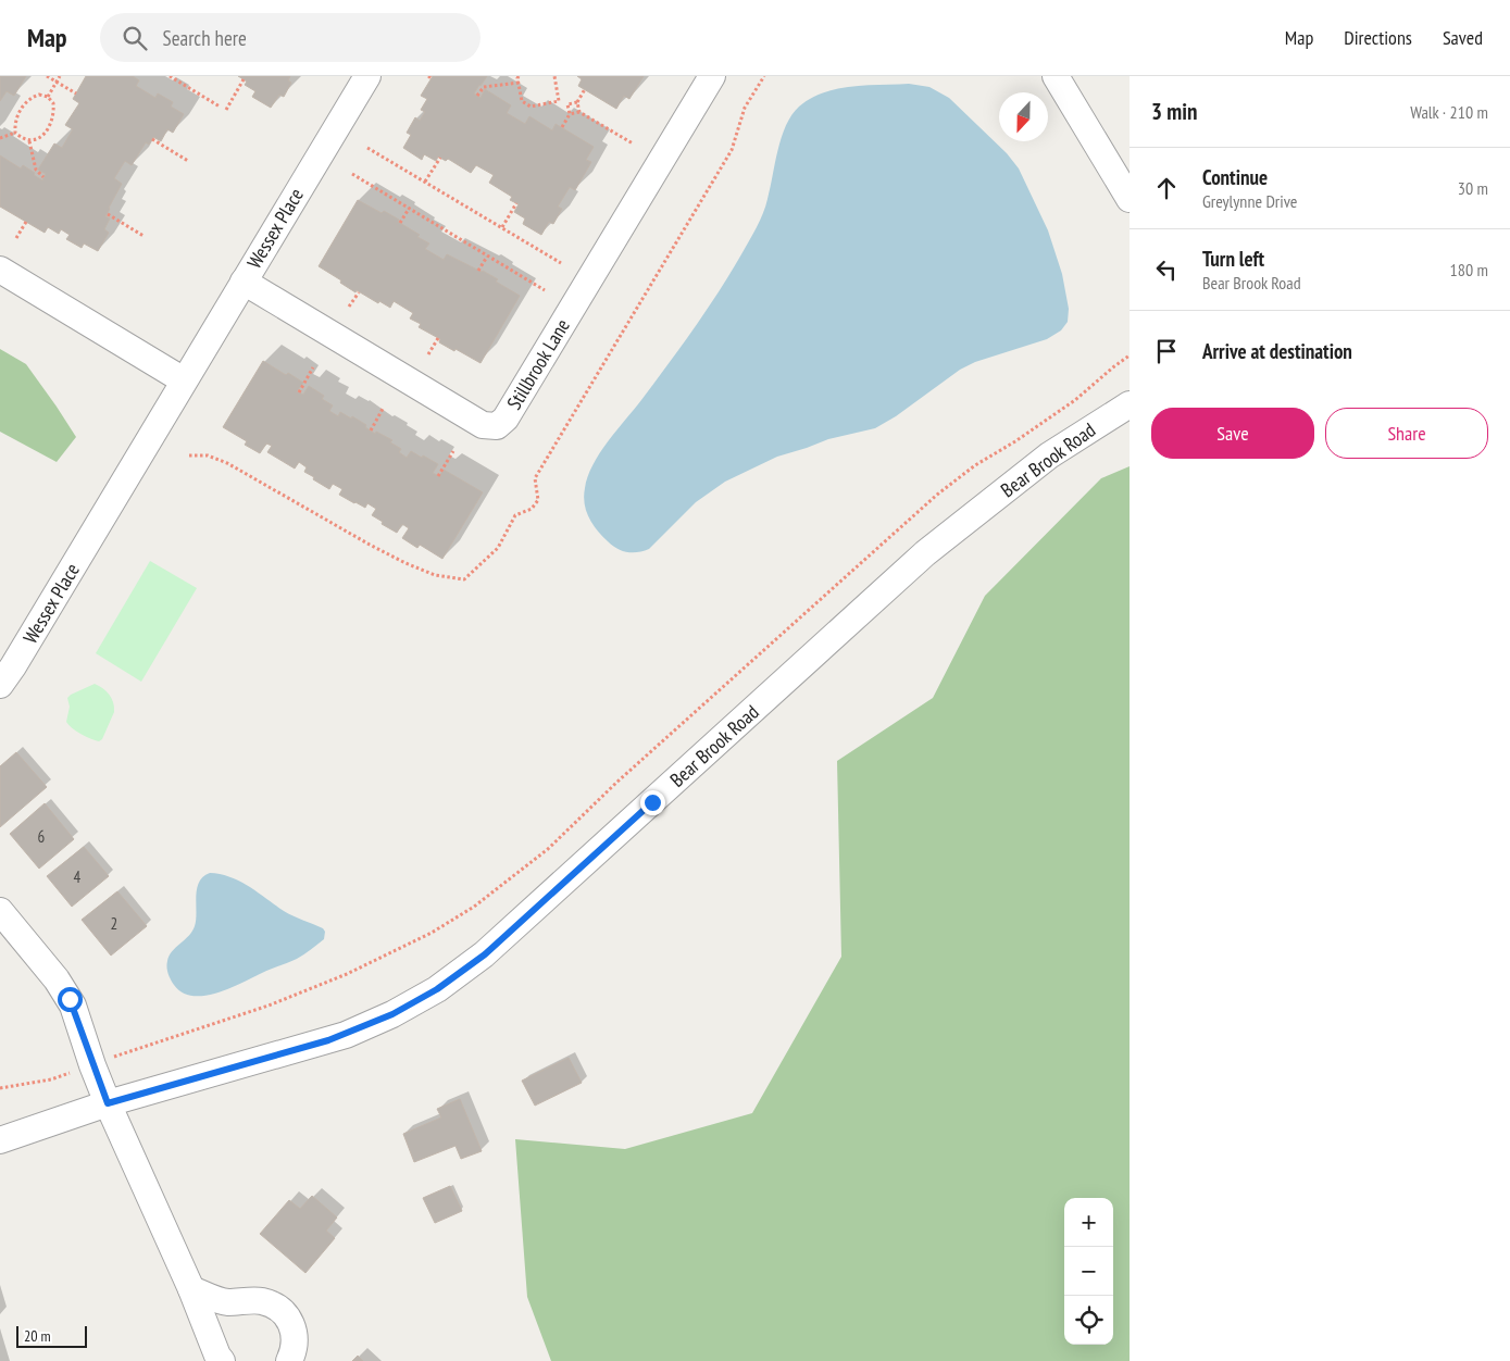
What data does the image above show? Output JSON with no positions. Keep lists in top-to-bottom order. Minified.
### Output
{"streets":{"street":["Wessex Place","Stillbrook Lane","Bear Brook Road"]},"crossings":[["Wessex Place","Stillbrook Lane"]],"house_numbers":["6","4","2"],"scale_bar":"20 m","north":"bottom","page":{"header":"Map","search":"Search here","nav":["Map","Directions","Saved"],"heading":["3 min","Walk · 210 m"],"list":[["Continue","Greylynne Drive","30 m"],["Turn left","Bear Brook Road","180 m"],"Arrive at destination"],"buttons":["Save","Share"],"map_buttons":["+","−"],"scale":"20 m"}}
